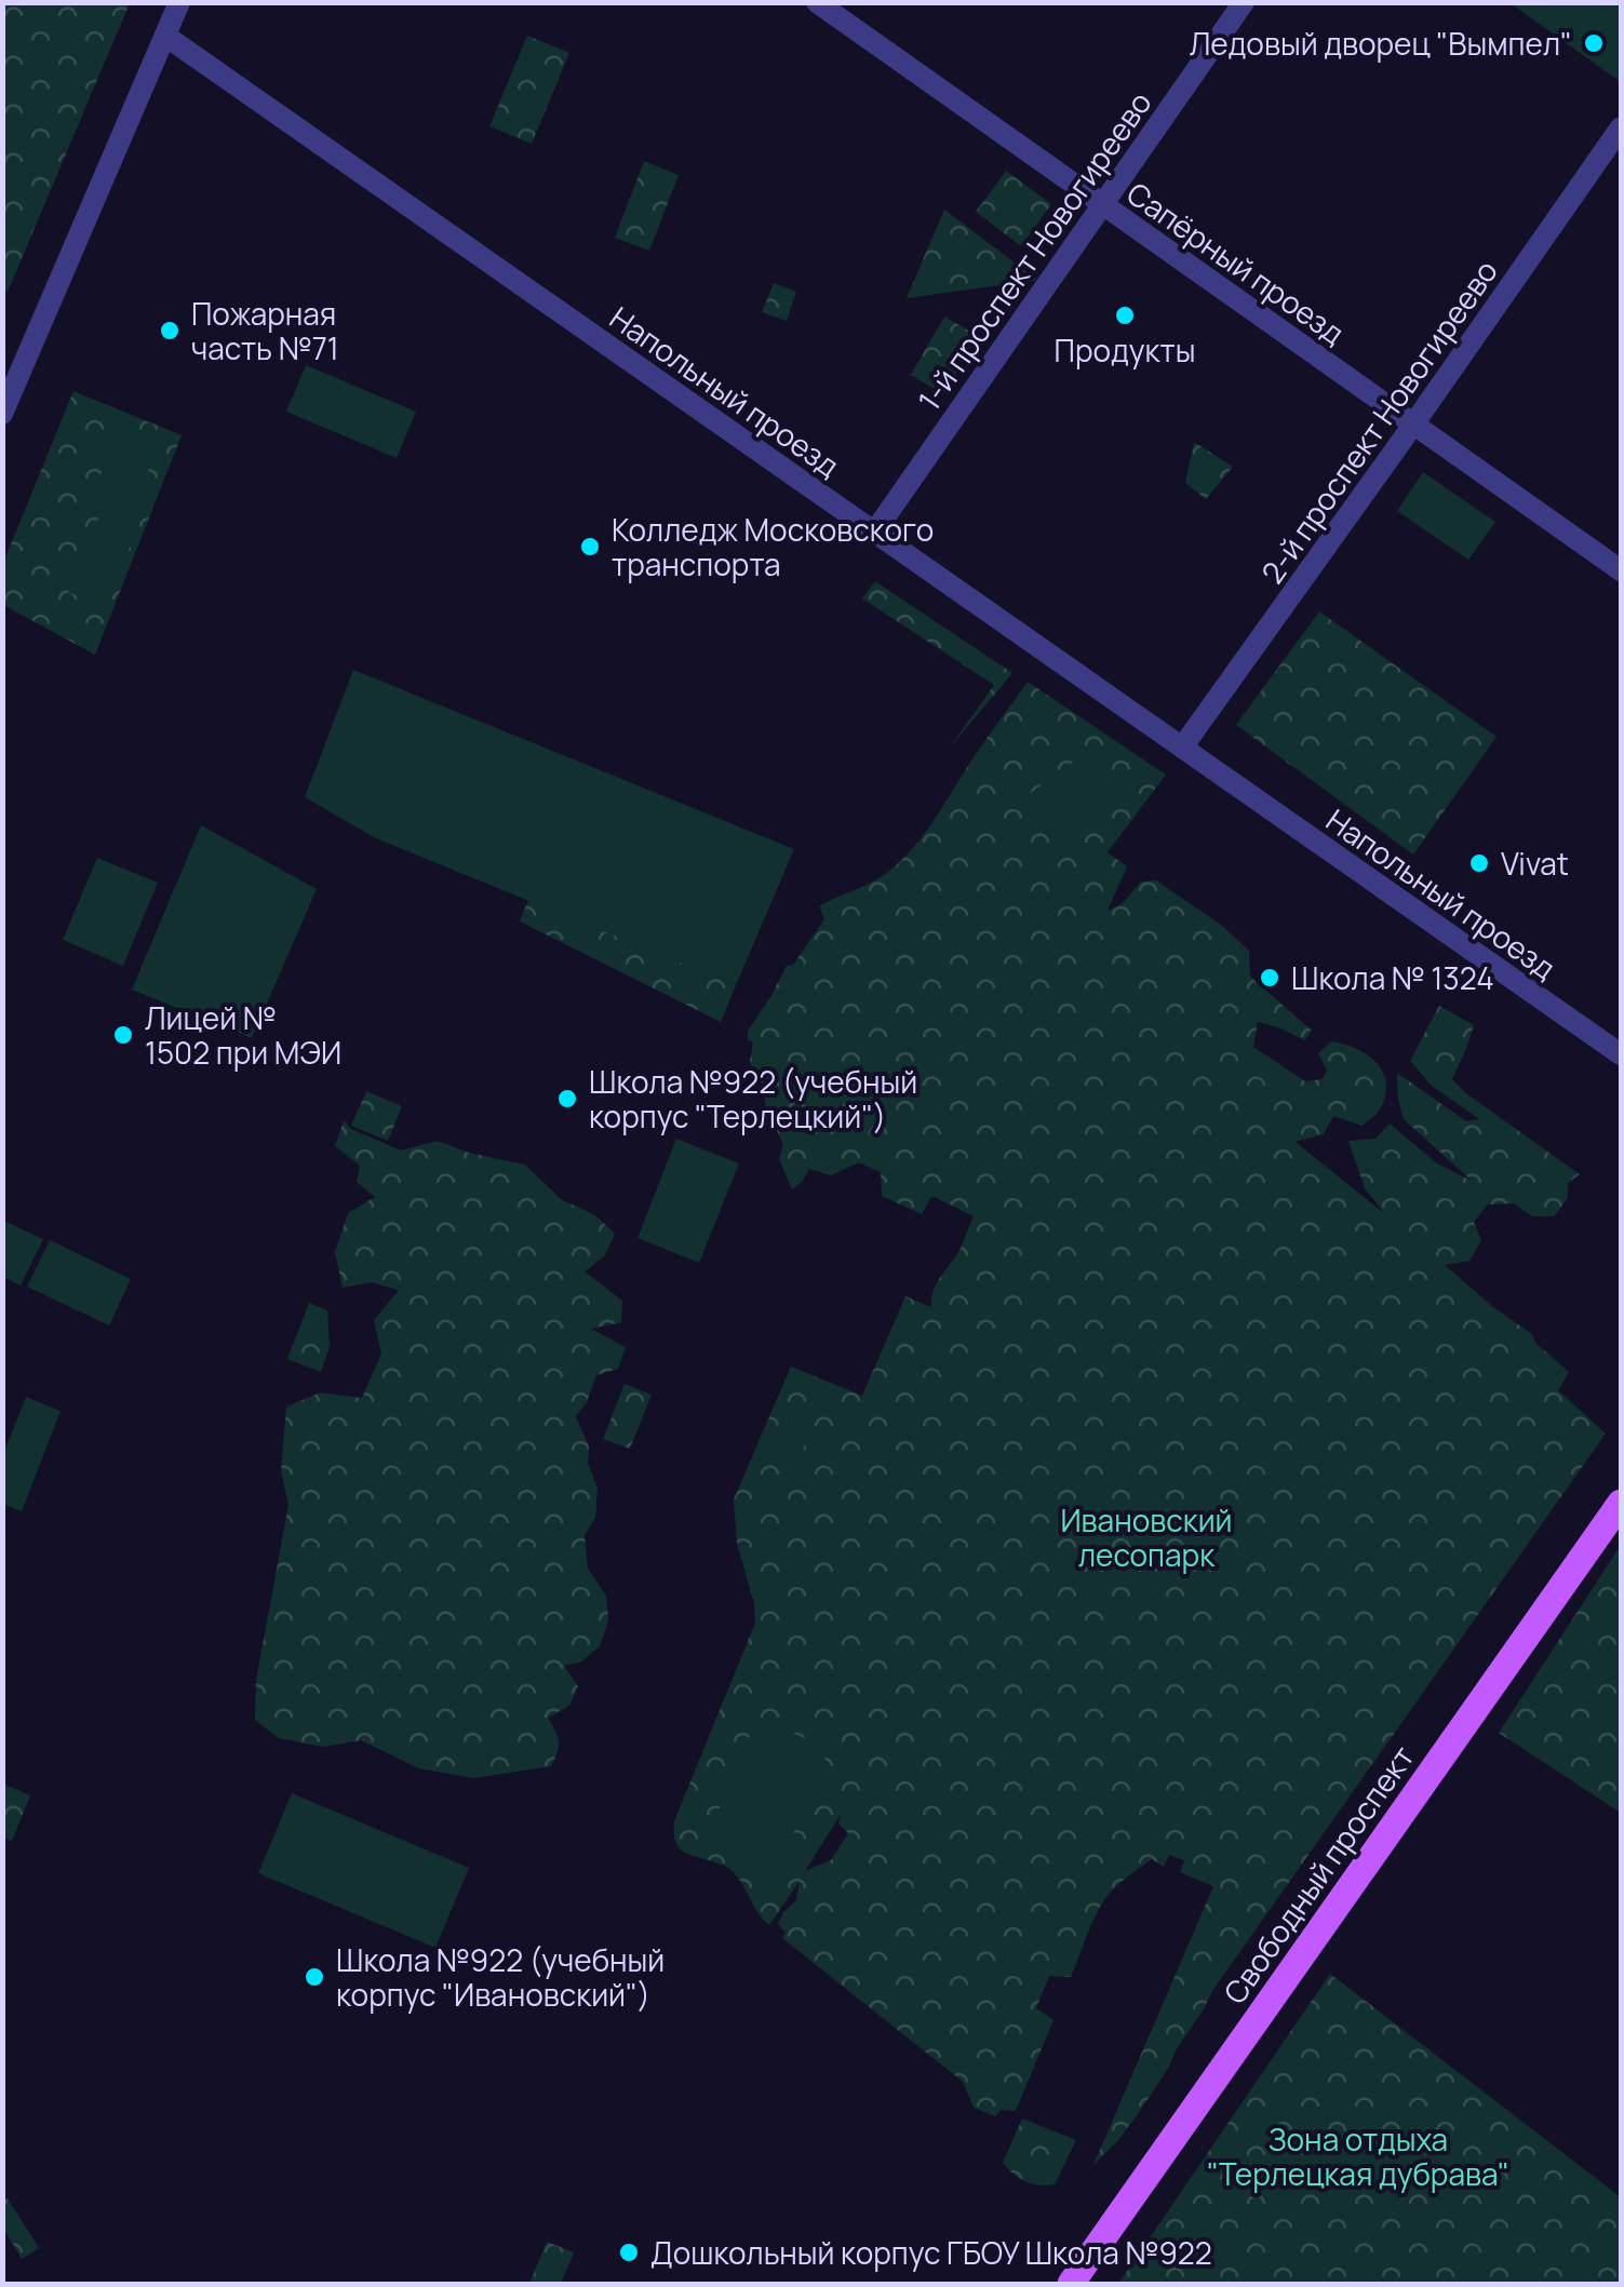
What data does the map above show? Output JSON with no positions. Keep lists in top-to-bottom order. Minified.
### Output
{"streets":{"main road":["Свободный проспект"],"street":["1-й проспект Новогиреево","Сапёрный проезд","Напольный проезд","2-й проспект Новогиреево"]},"crossings":[["1-й проспект Новогиреево","Сапёрный проезд"],["1-й проспект Новогиреево","Напольный проезд"],["Сапёрный проезд","2-й проспект Новогиреево"],["Напольный проезд","2-й проспект Новогиреево"]],"parks":["Ивановский лесопарк","Зона отдыха \"Терлецкая дубрава\""],"places":["Ледовый дворец \"Вымпел\"","Продукты","Пожарная часть №71","Колледж Московского транспорта","Vivat","Школа № 1324","Лицей № 1502 при МЭИ","Школа №922 (учебный корпус \"Терлецкий\")","Школа №922 (учебный корпус \"Ивановский\")","Дошкольный корпус ГБОУ Школа №922"]}
